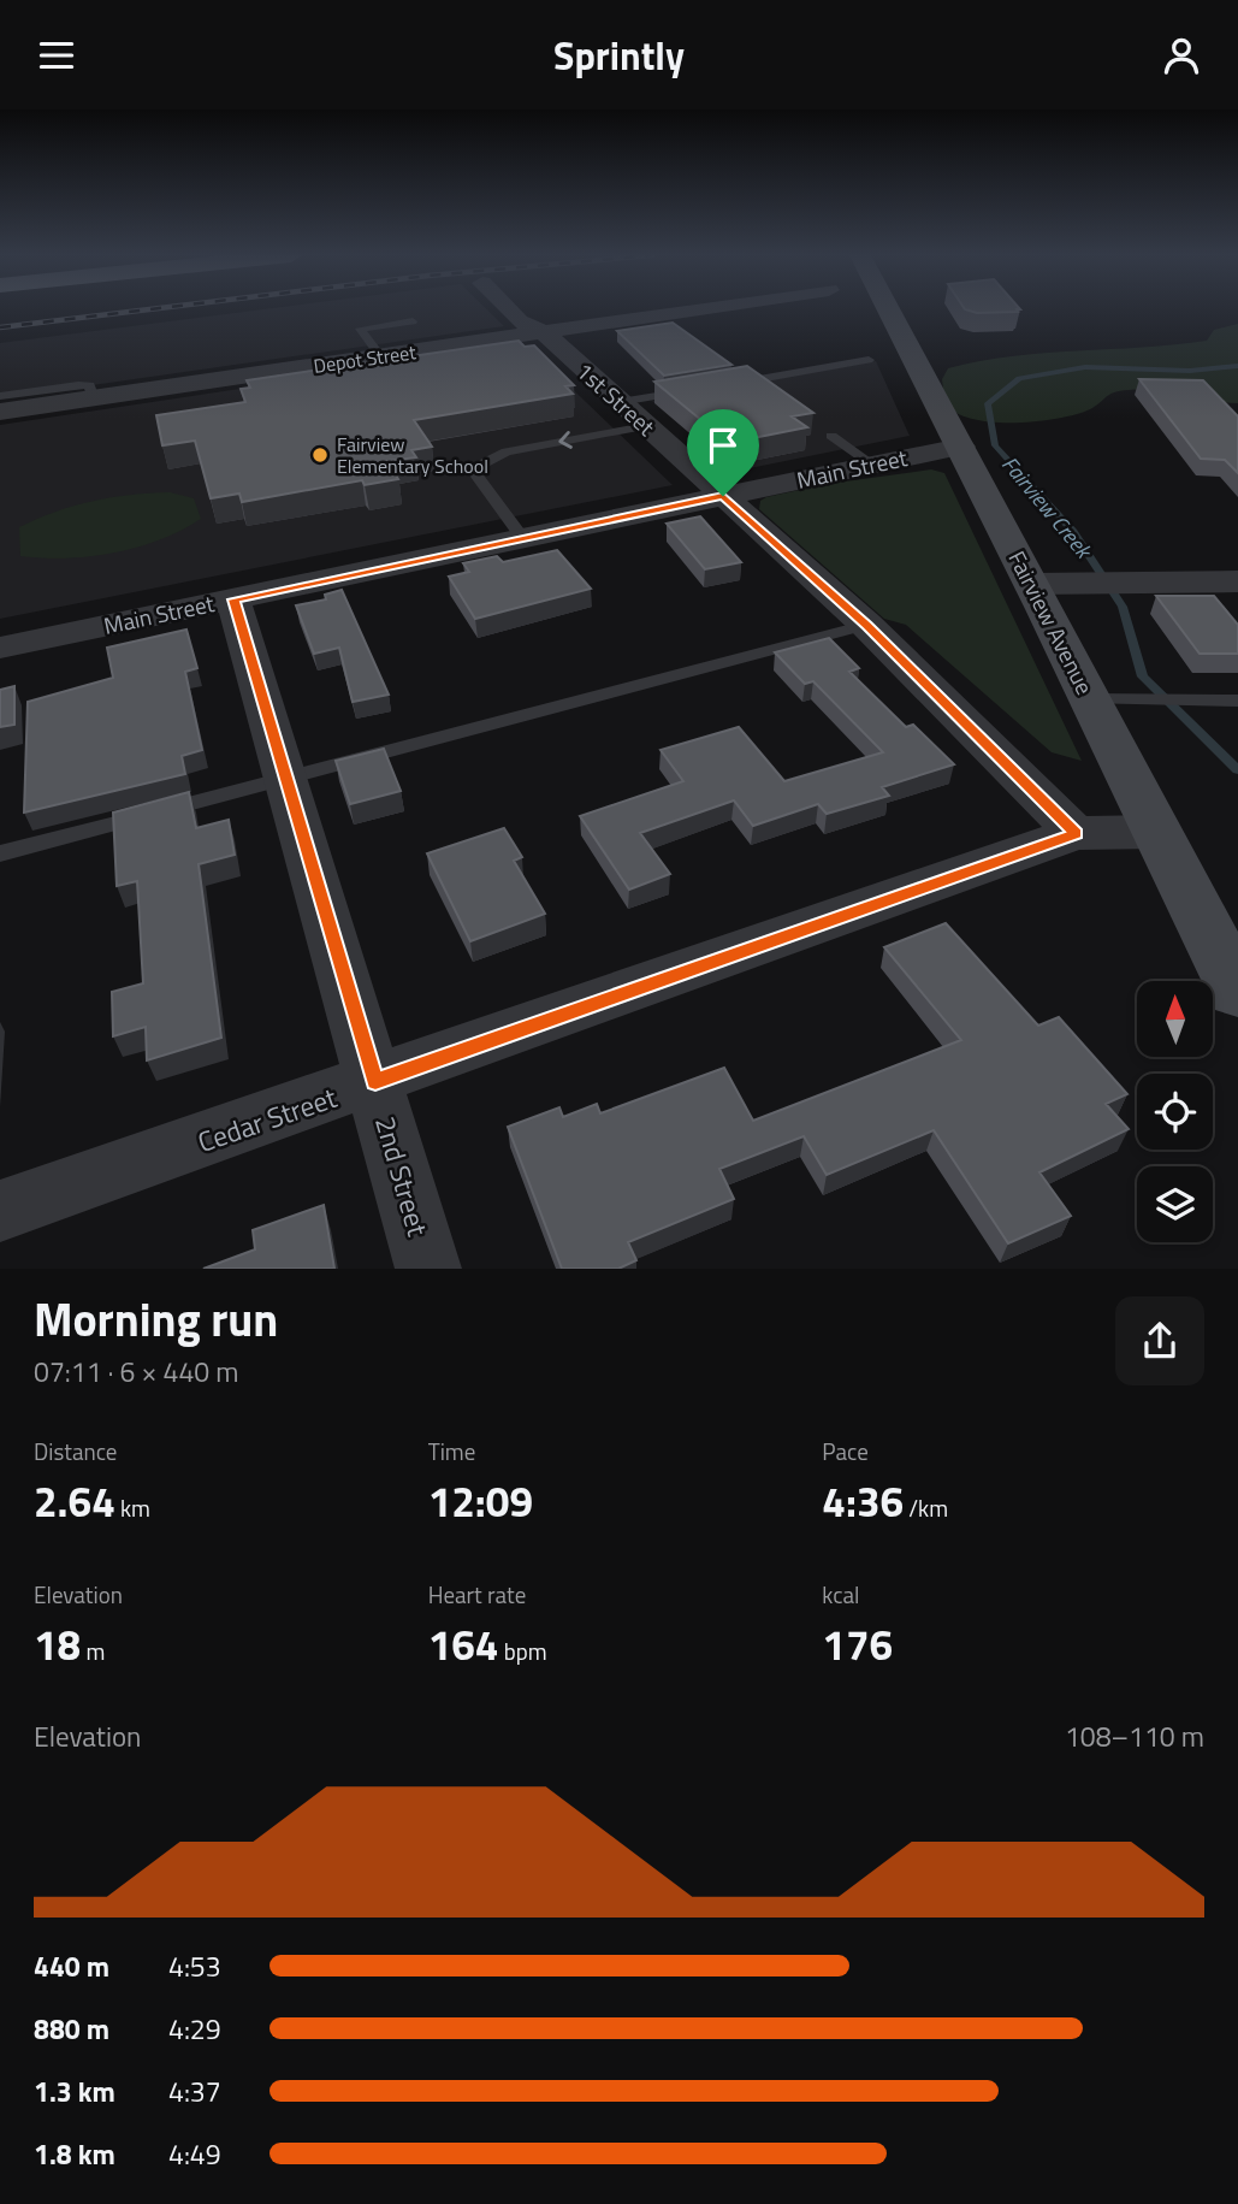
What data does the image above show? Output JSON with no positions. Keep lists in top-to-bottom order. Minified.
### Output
{"streets":{"main road":["Fairview Avenue"],"street":["Depot Street","1st Street","Main Street","Cedar Street","2nd Street"]},"crossings":[["Depot Street","1st Street"],["1st Street","Main Street"],["1st Street","Cedar Street"],["Main Street","Fairview Avenue"],["Main Street","2nd Street"],["Fairview Avenue","Cedar Street"],["Cedar Street","2nd Street"]],"water":["Fairview Creek"],"places":["Fairview Elementary School"],"north":"top","page":{"header":"Sprintly","heading":["Morning run","07:11 · 6 × 440 m"],"stats":[["Distance","2.64 km"],["Time","12:09"],["Pace","4:36 /km"],["Elevation","18 m"],["Heart rate","164 bpm"],["kcal","176"]],"chart":["Elevation","108–110 m"],"list":[{"name":"440 m","note":"4:53"},{"name":"880 m","note":"4:29"},{"name":"1.3 km","note":"4:37"},{"name":"1.8 km","note":"4:49"}]}}
